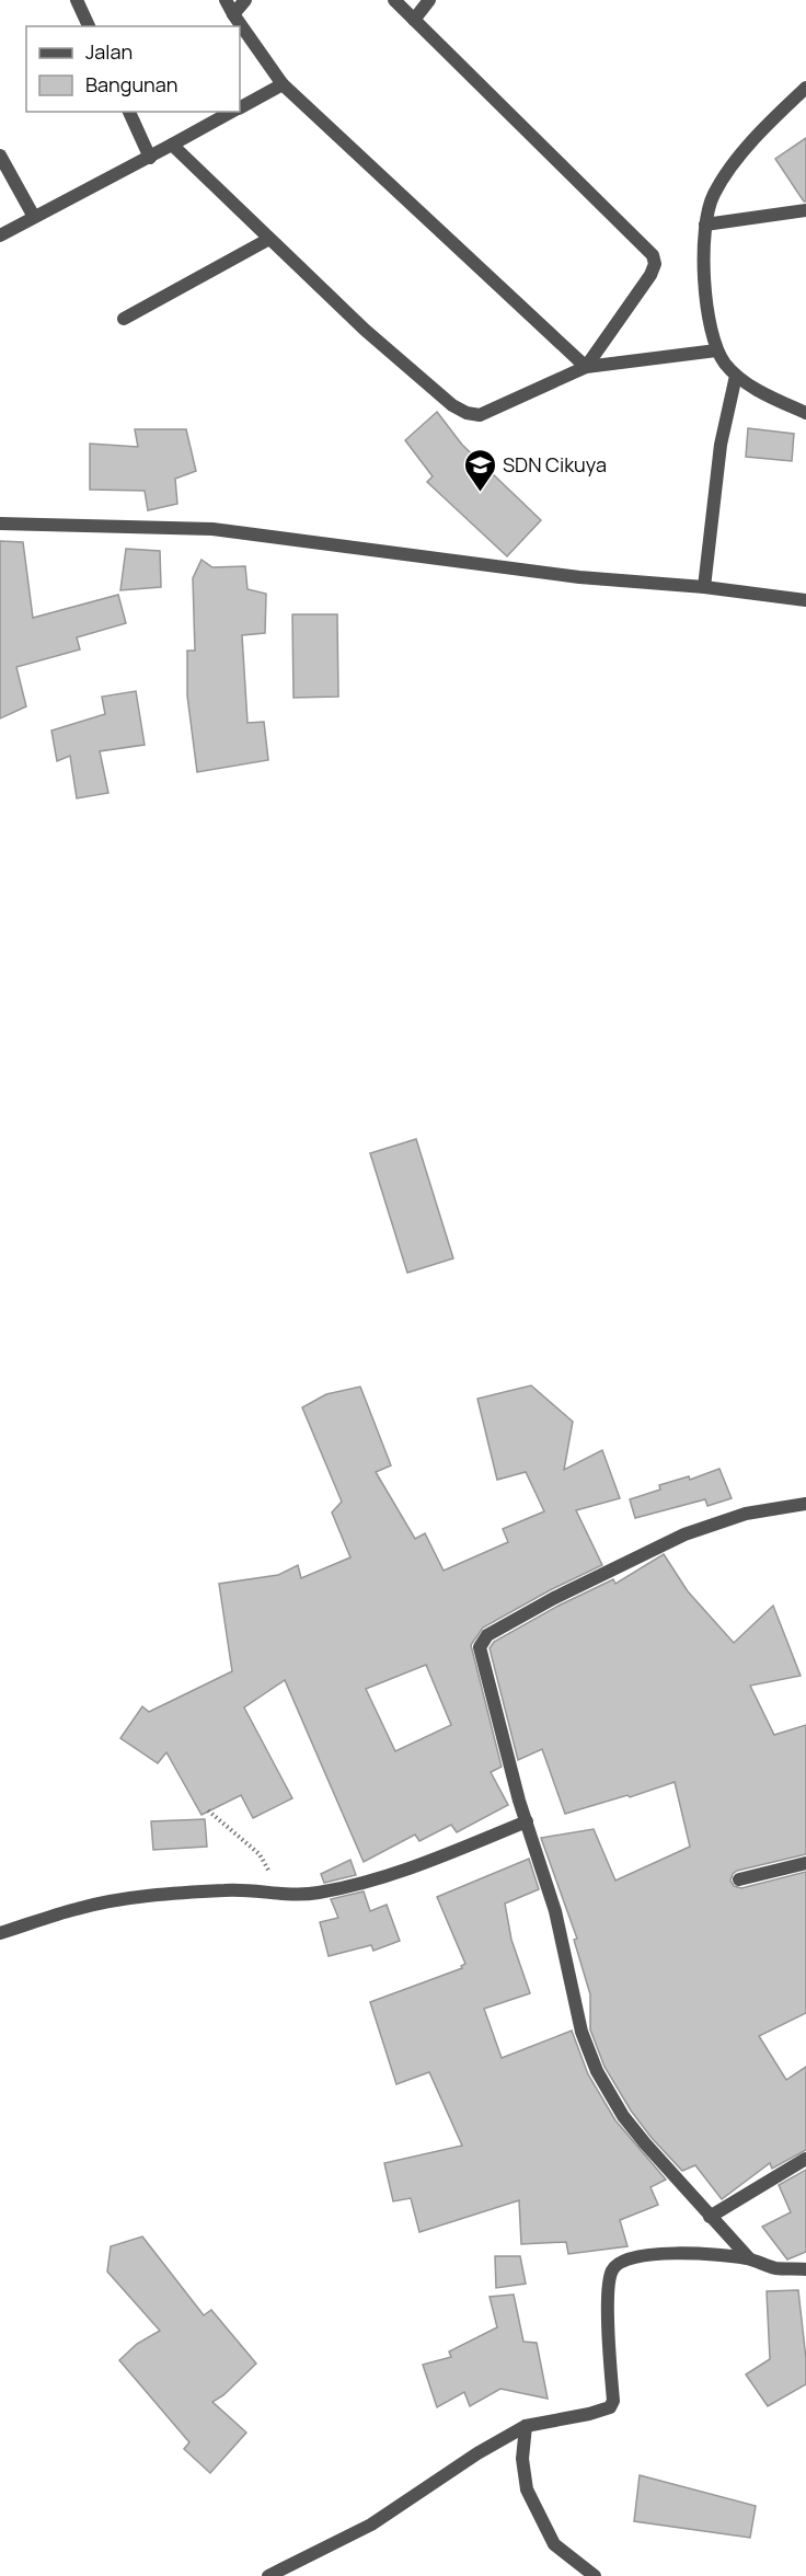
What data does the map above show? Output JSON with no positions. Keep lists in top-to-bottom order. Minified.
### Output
{"places":{"school or university":["SDN Cikuya"]},"legend":["Jalan","Bangunan"]}
